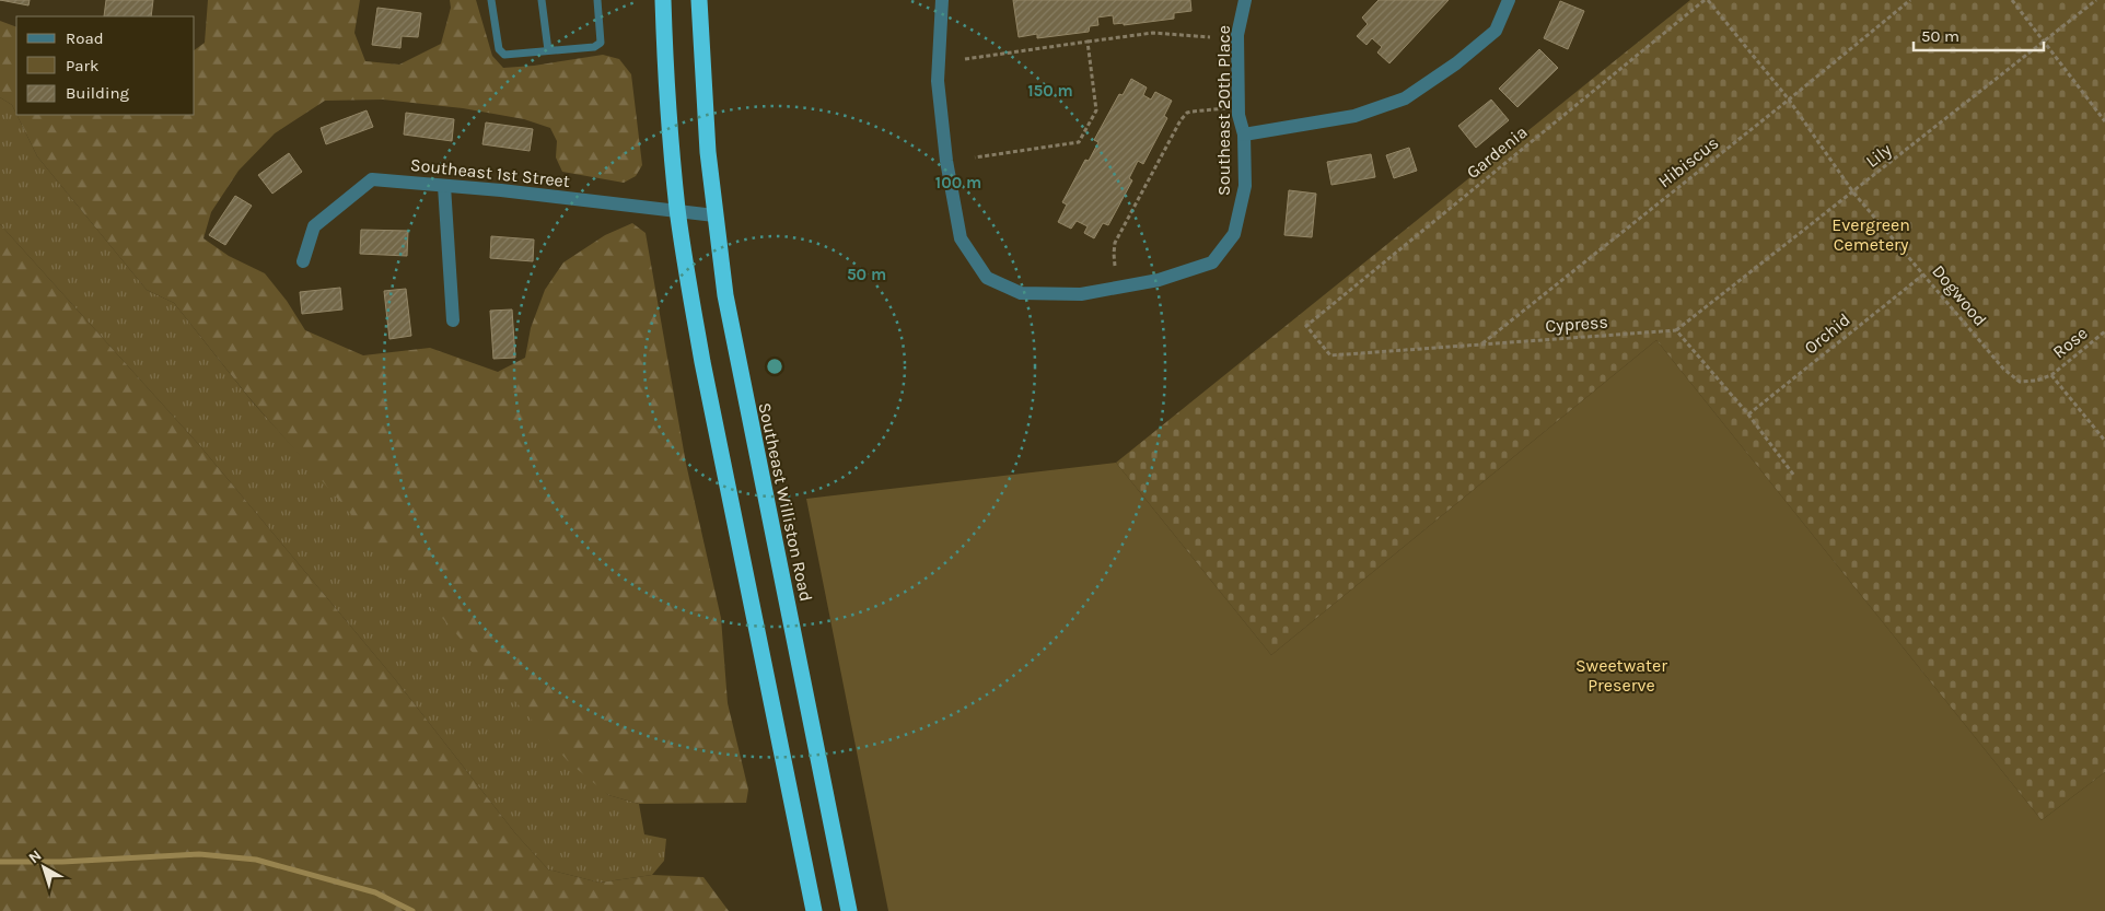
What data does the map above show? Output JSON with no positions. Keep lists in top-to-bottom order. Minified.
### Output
{"streets":{"highway":["Southeast Williston Road"],"street":["Southeast 20th Place","Southeast 1st Street"],"path":["Gardenia","Lily","Hibiscus","Dogwood","Cypress","Orchid","Rose"]},"crossings":[["Gardenia","Dogwood"],["Gardenia","Cypress"],["Lily","Dogwood"],["Lily","Cypress"],["Hibiscus","Dogwood"],["Hibiscus","Cypress"],["Southeast 1st Street","Southeast Williston Road"],["Dogwood","Orchid"],["Dogwood","Rose"]],"parks":["Evergreen Cemetery","Sweetwater Preserve"],"legend":["Road","Park","Building"],"scale_bar":"50 m","north":"top left","rings":["150 m","100 m","50 m"]}
